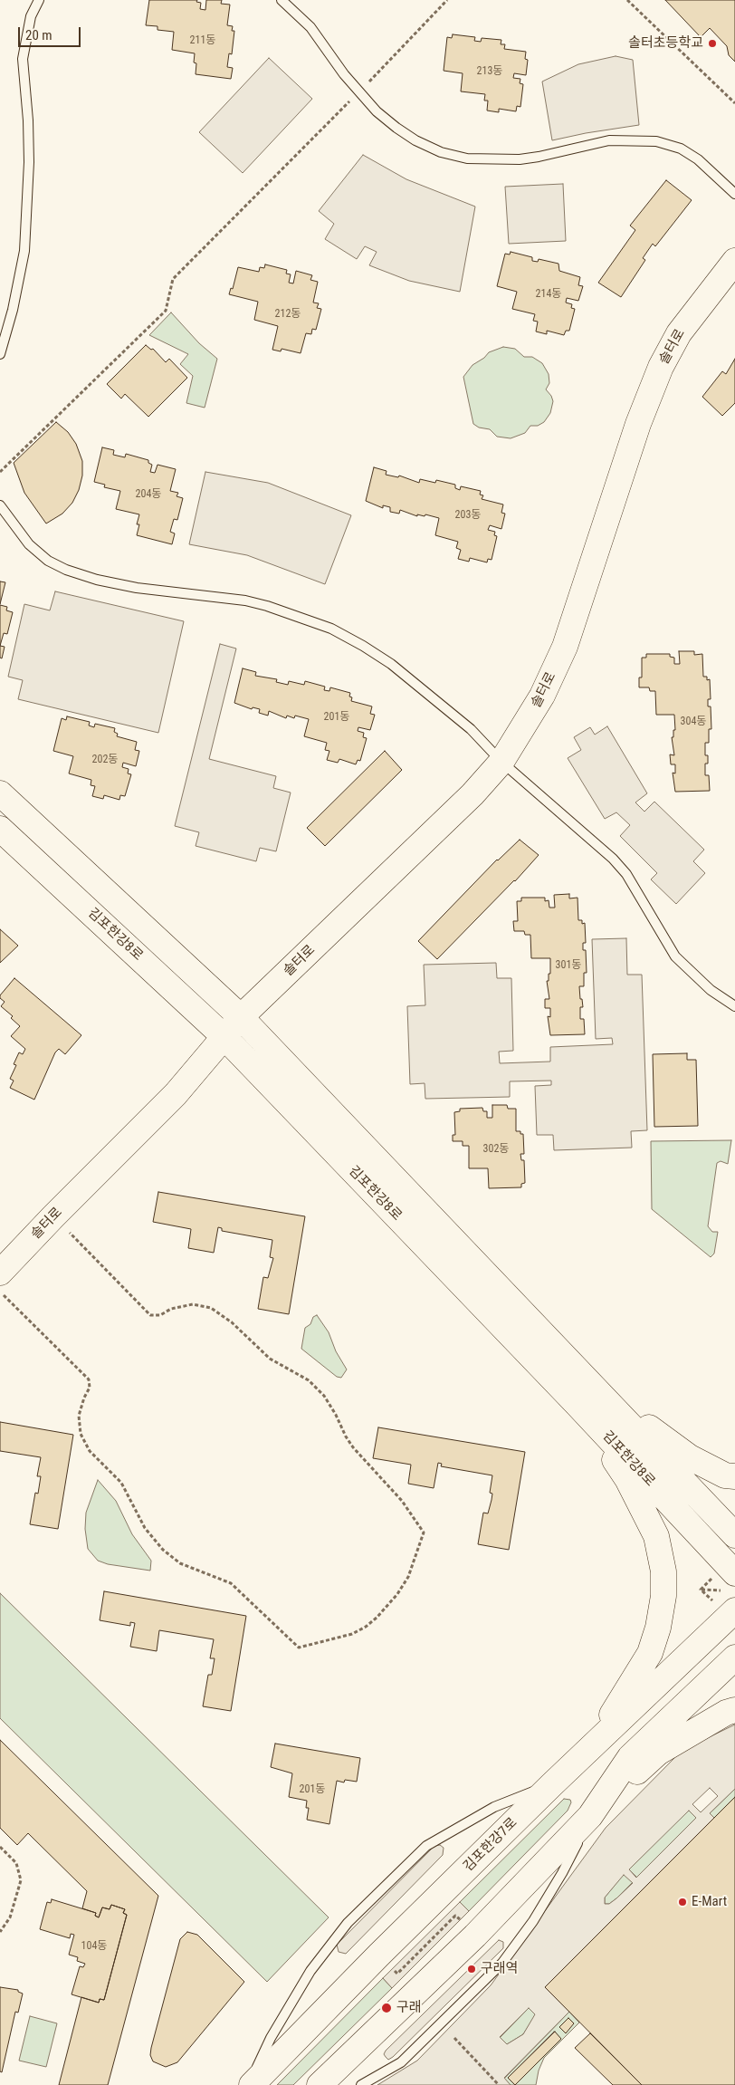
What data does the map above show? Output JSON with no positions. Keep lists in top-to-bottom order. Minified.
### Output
{"streets":{"street":["솔터로","김포한강8로","김포한강7로"]},"crossings":[["솔터로","김포한강8로"],["김포한강8로","김포한강7로"]],"places":["솔터초등학교","E-Mart","구래역","구래"],"house_numbers":["211동","213동","214동","212동","204동","203동","201동","304동","202동","301동","302동","201동","104동"],"scale_bar":"20 m"}
